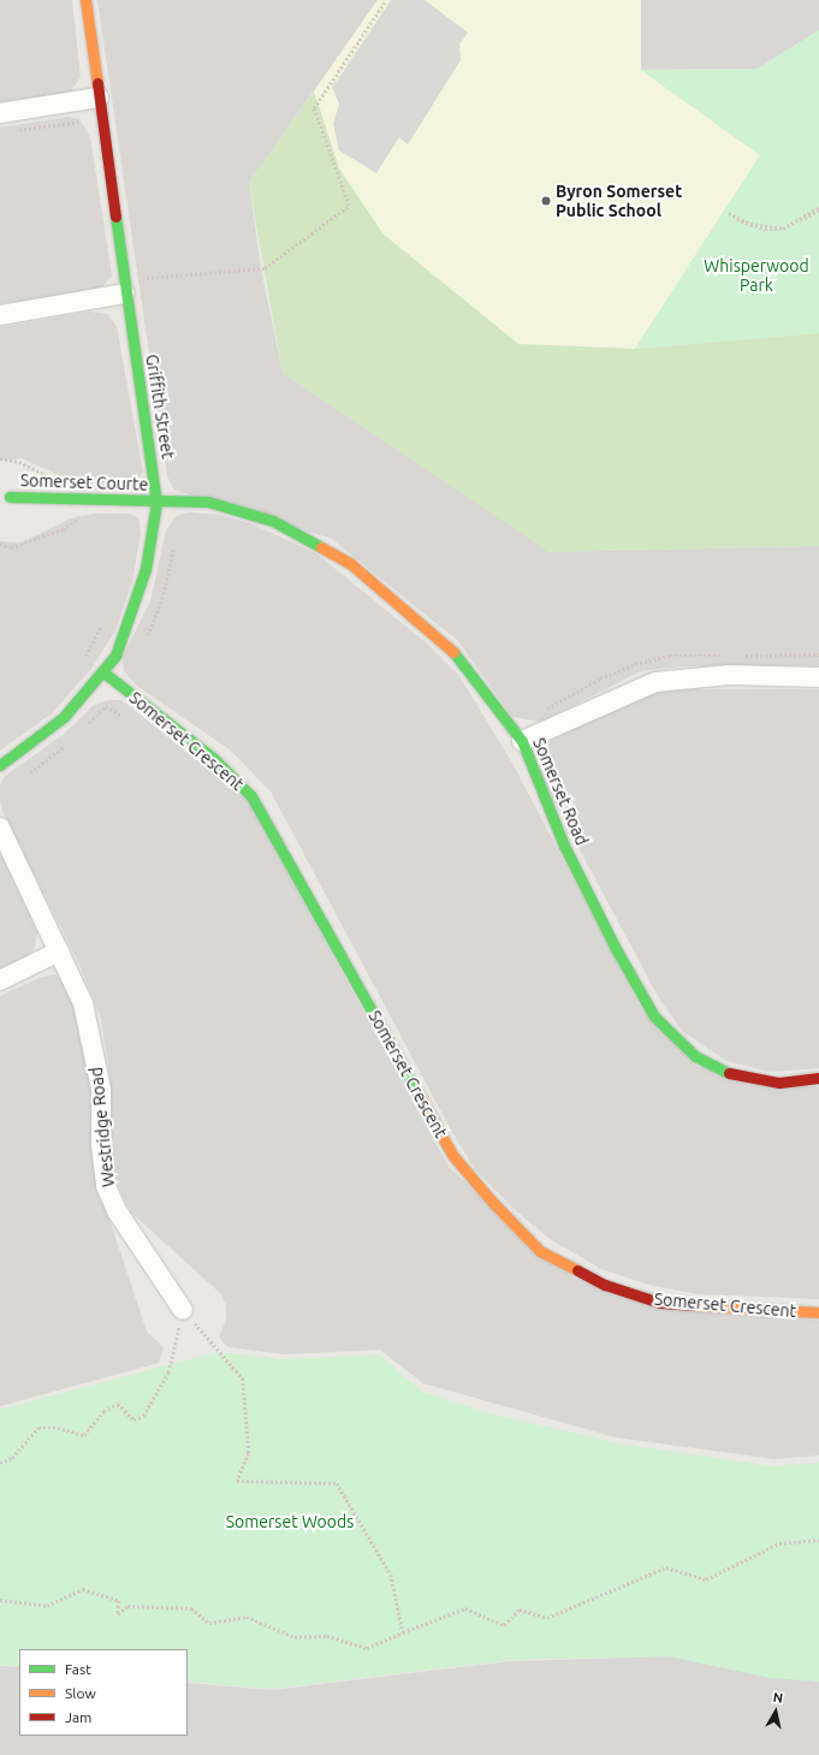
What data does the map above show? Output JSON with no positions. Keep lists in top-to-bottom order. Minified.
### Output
{"streets":{"street":["Griffith Street","Somerset Courte","Somerset Crescent","Somerset Road","Westridge Road"]},"crossings":[["Griffith Street","Somerset Courte"],["Griffith Street","Somerset Crescent"],["Griffith Street","Somerset Road"],["Somerset Courte","Somerset Road"]],"parks":["Whisperwood Park","Somerset Woods"],"places":["Byron Somerset Public School"],"legend":["Fast","Slow","Jam"],"north":"top"}
